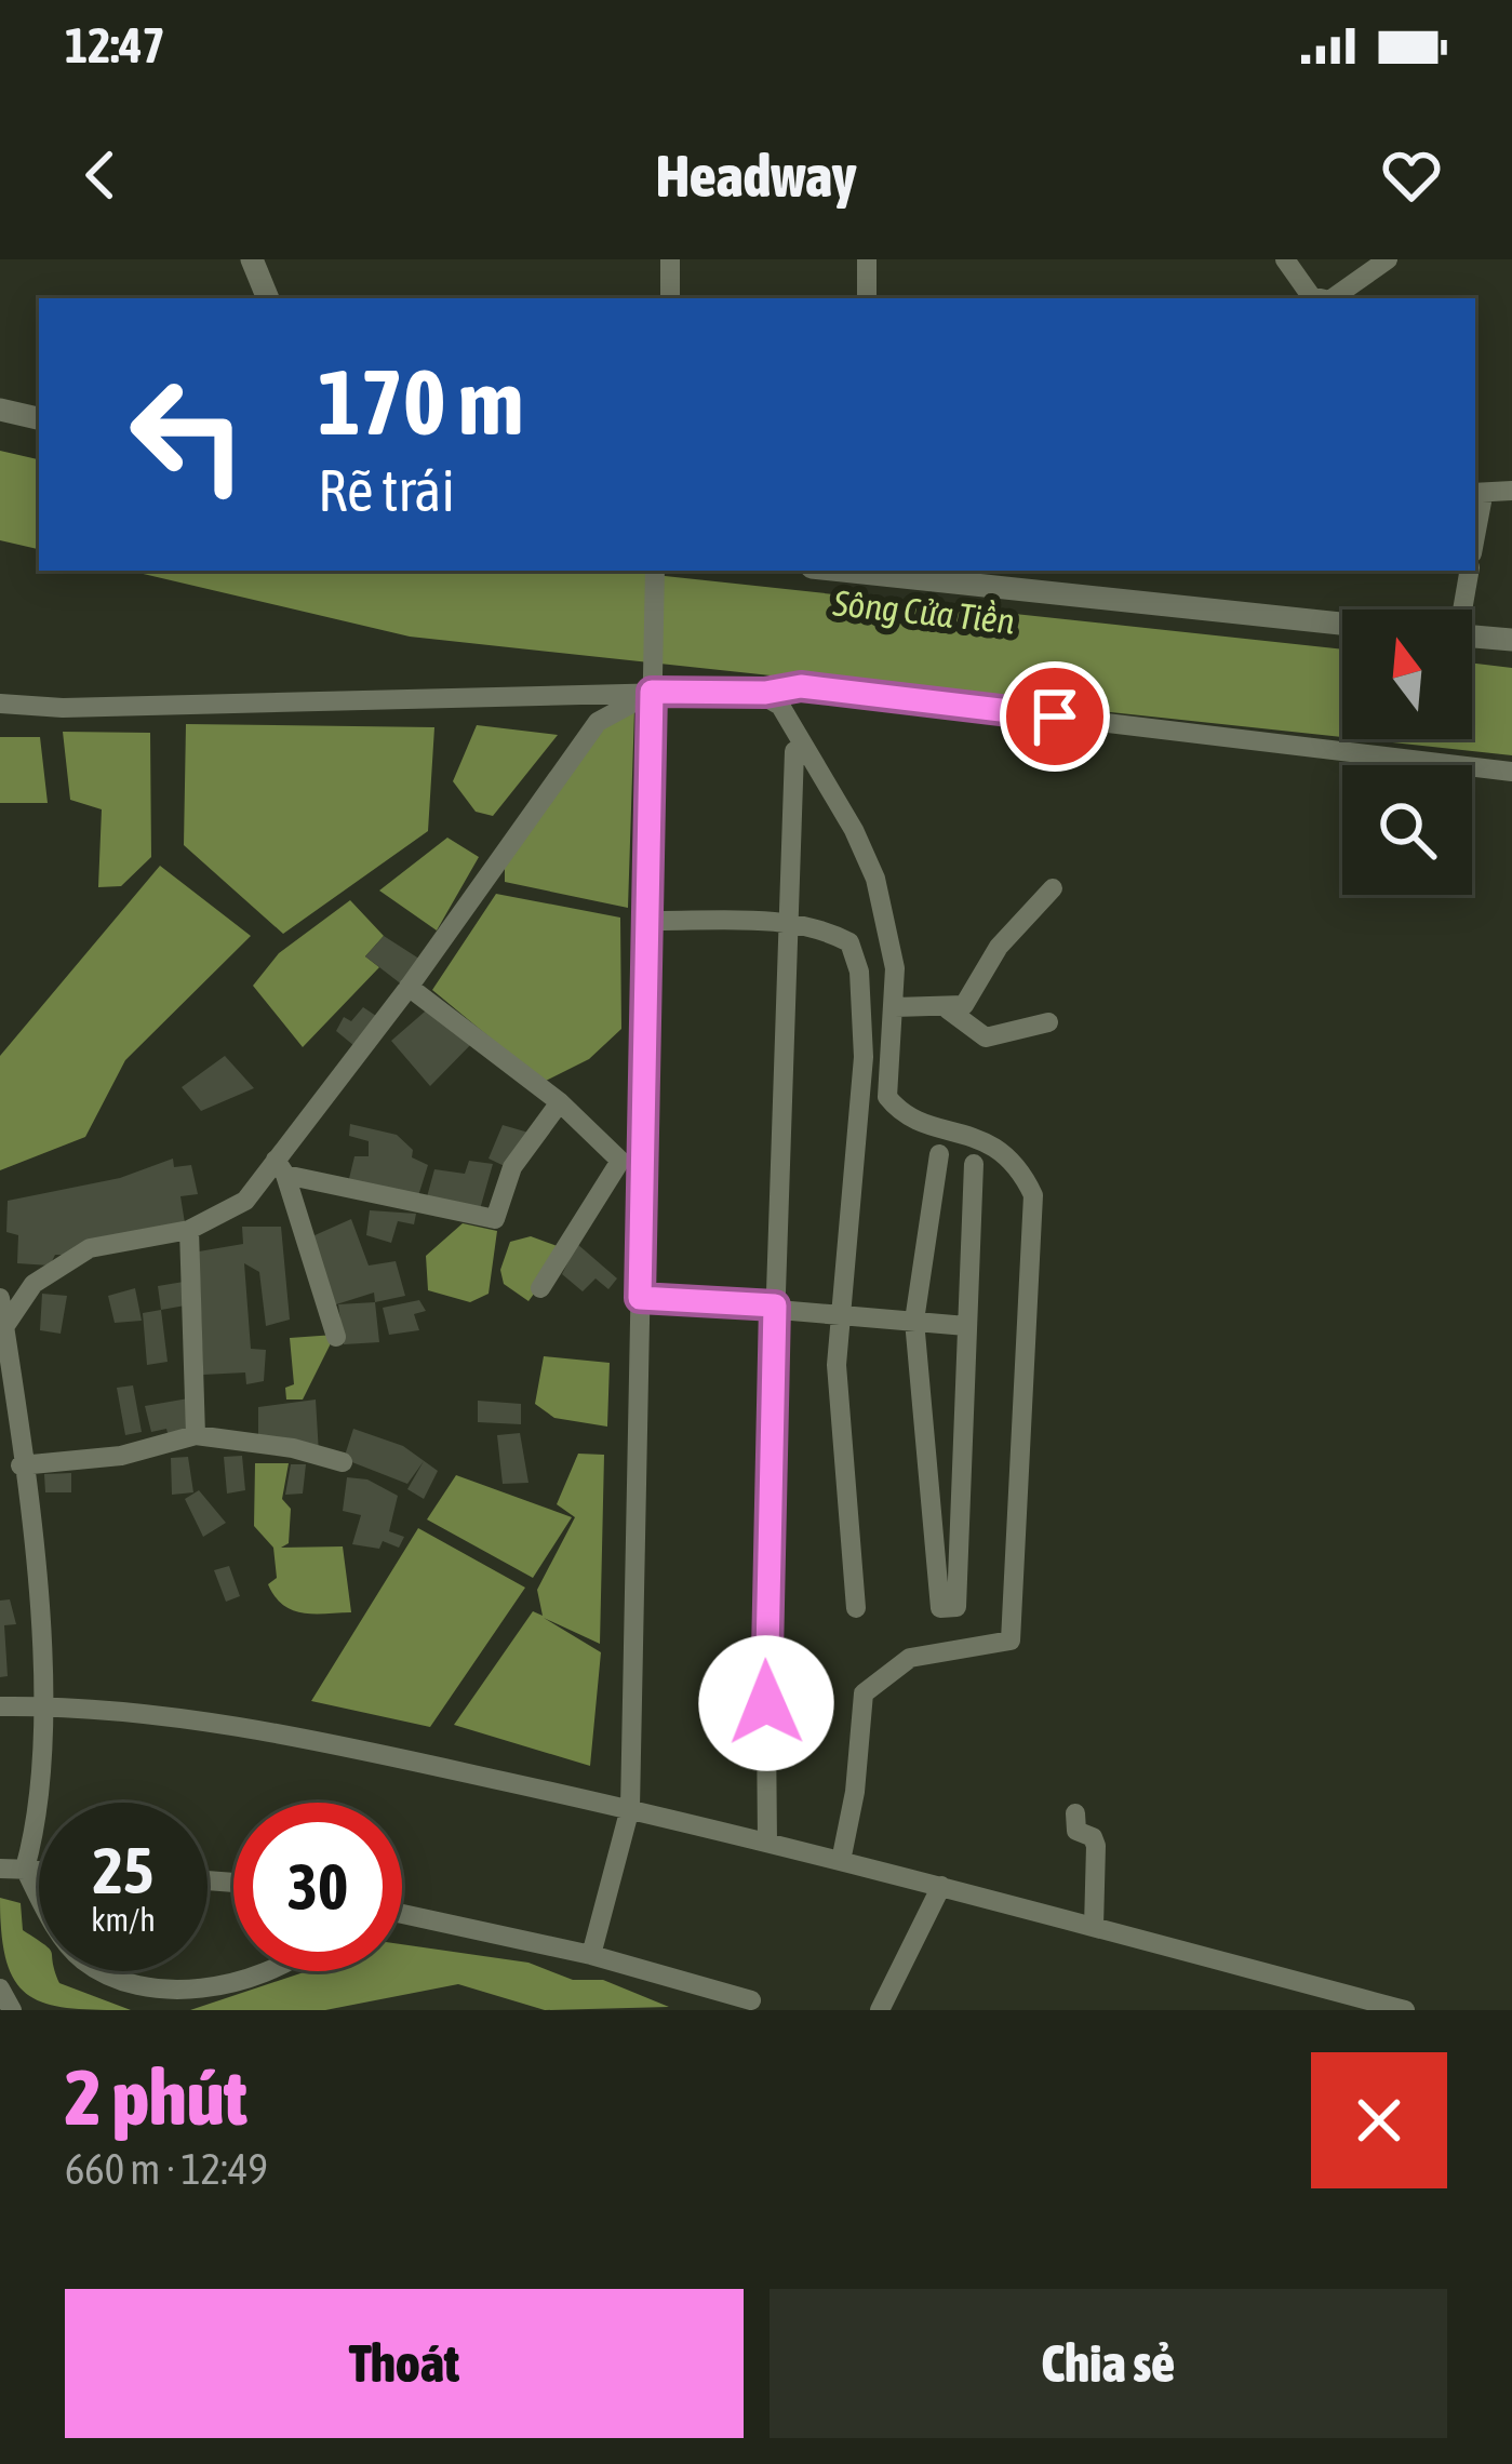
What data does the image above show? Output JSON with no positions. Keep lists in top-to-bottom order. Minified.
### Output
{"water":["Sông Cửa Tiền"],"north":"top","page":{"status":"12:47","header":"Headway","turn":["170 m","Rẽ trái"],"speed":"25 km/h","limit":"30","heading":["2 phút","660 m · 12:49"],"buttons":["Thoát","Chia sẻ"]}}
